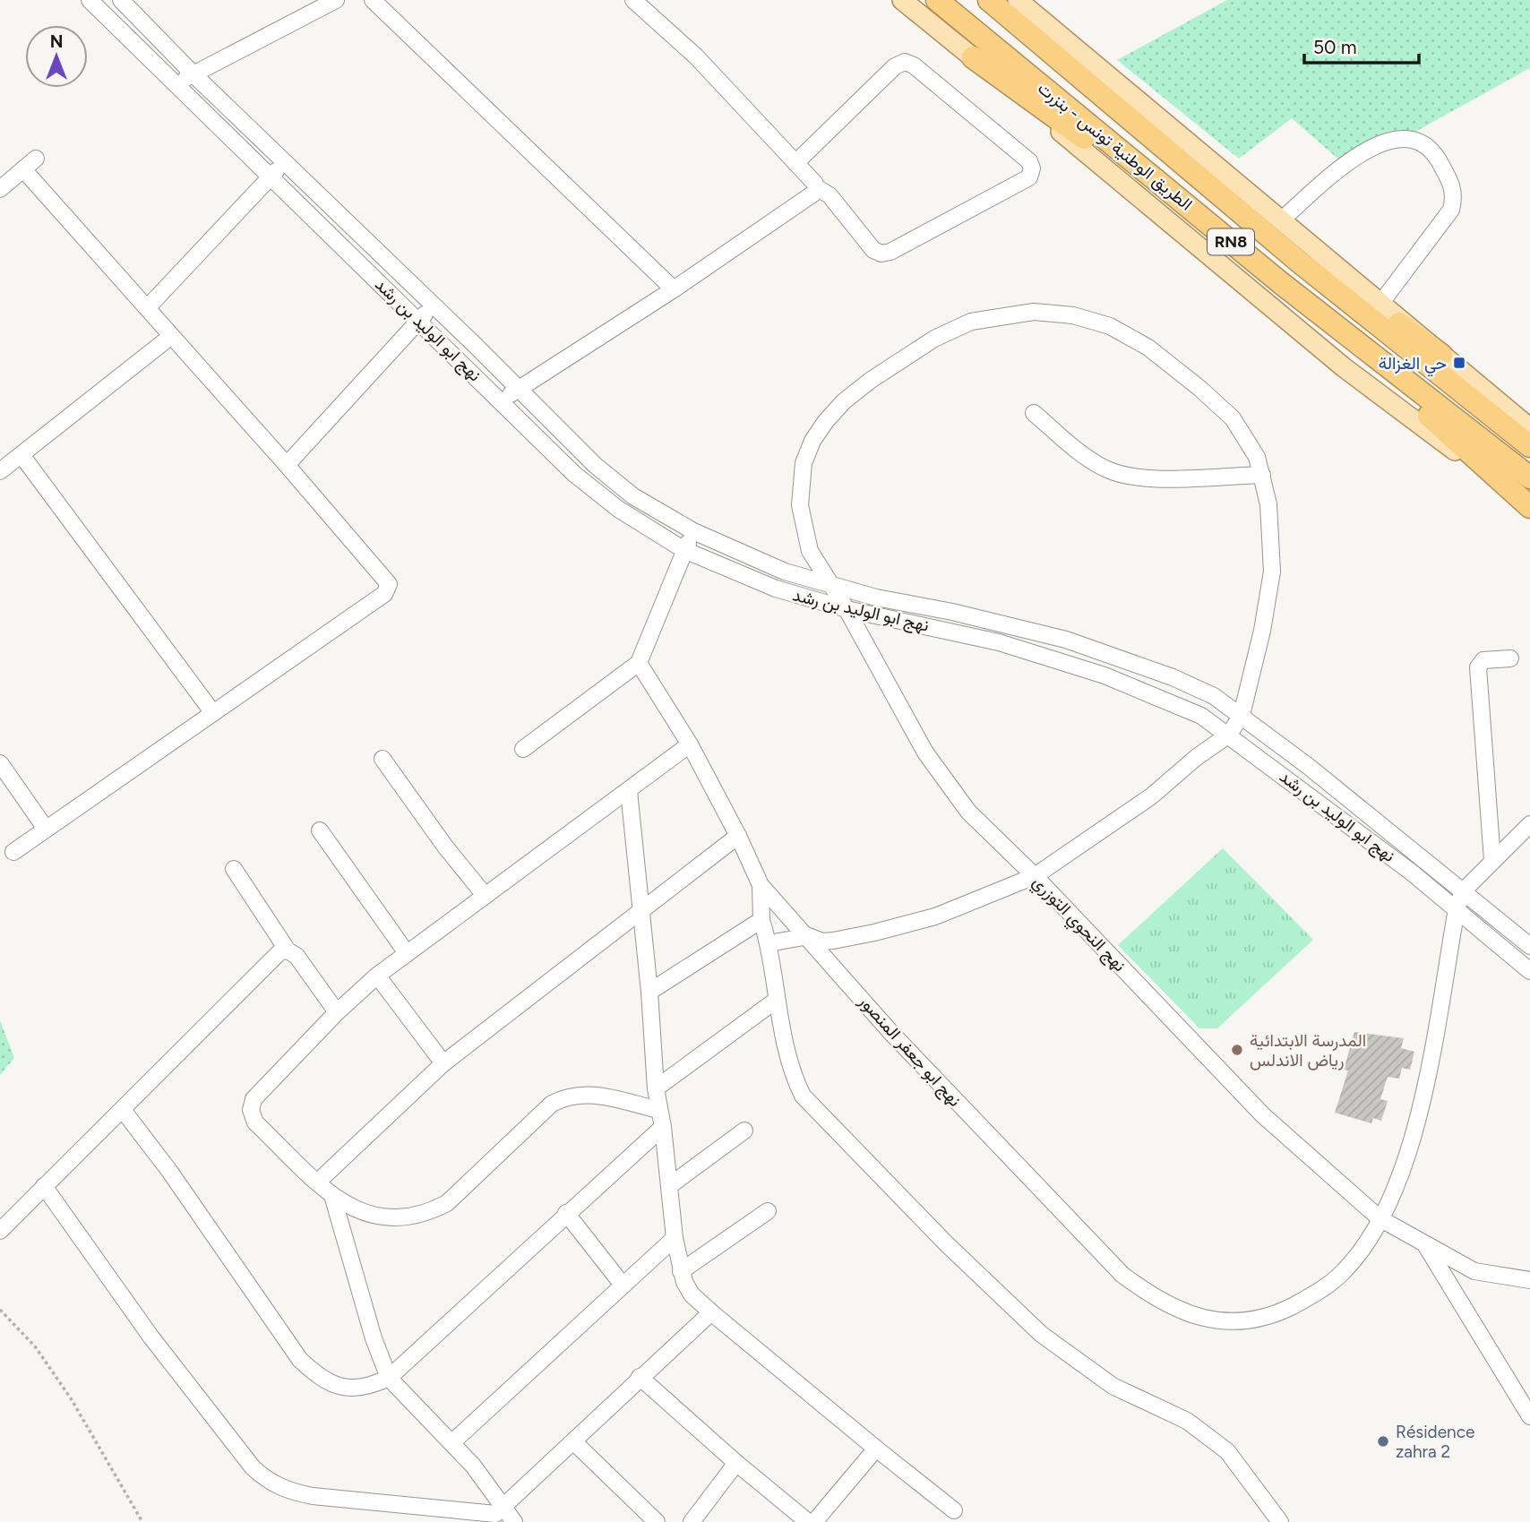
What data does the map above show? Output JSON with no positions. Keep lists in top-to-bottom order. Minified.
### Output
{"streets":{"highway":["الطريق الوطنية تونس - بنزرت","RN8"],"street":["نهج ابو الوليد بن رشد","نهج النحوي التوزري","نهج ابو جعفر المنصور"]},"crossings":[["الطريق الوطنية تونس - بنزرت","RN8"],["نهج ابو الوليد بن رشد","نهج النحوي التوزري"],["نهج ابو الوليد بن رشد","نهج ابو جعفر المنصور"],["نهج النحوي التوزري","نهج ابو جعفر المنصور"]],"places":{"transit":["حي الغزالة"],"other":["المدرسة الابتدائية رياض الاندلس","Résidence zahra 2"]},"scale_bar":"50 m","north":"top"}
